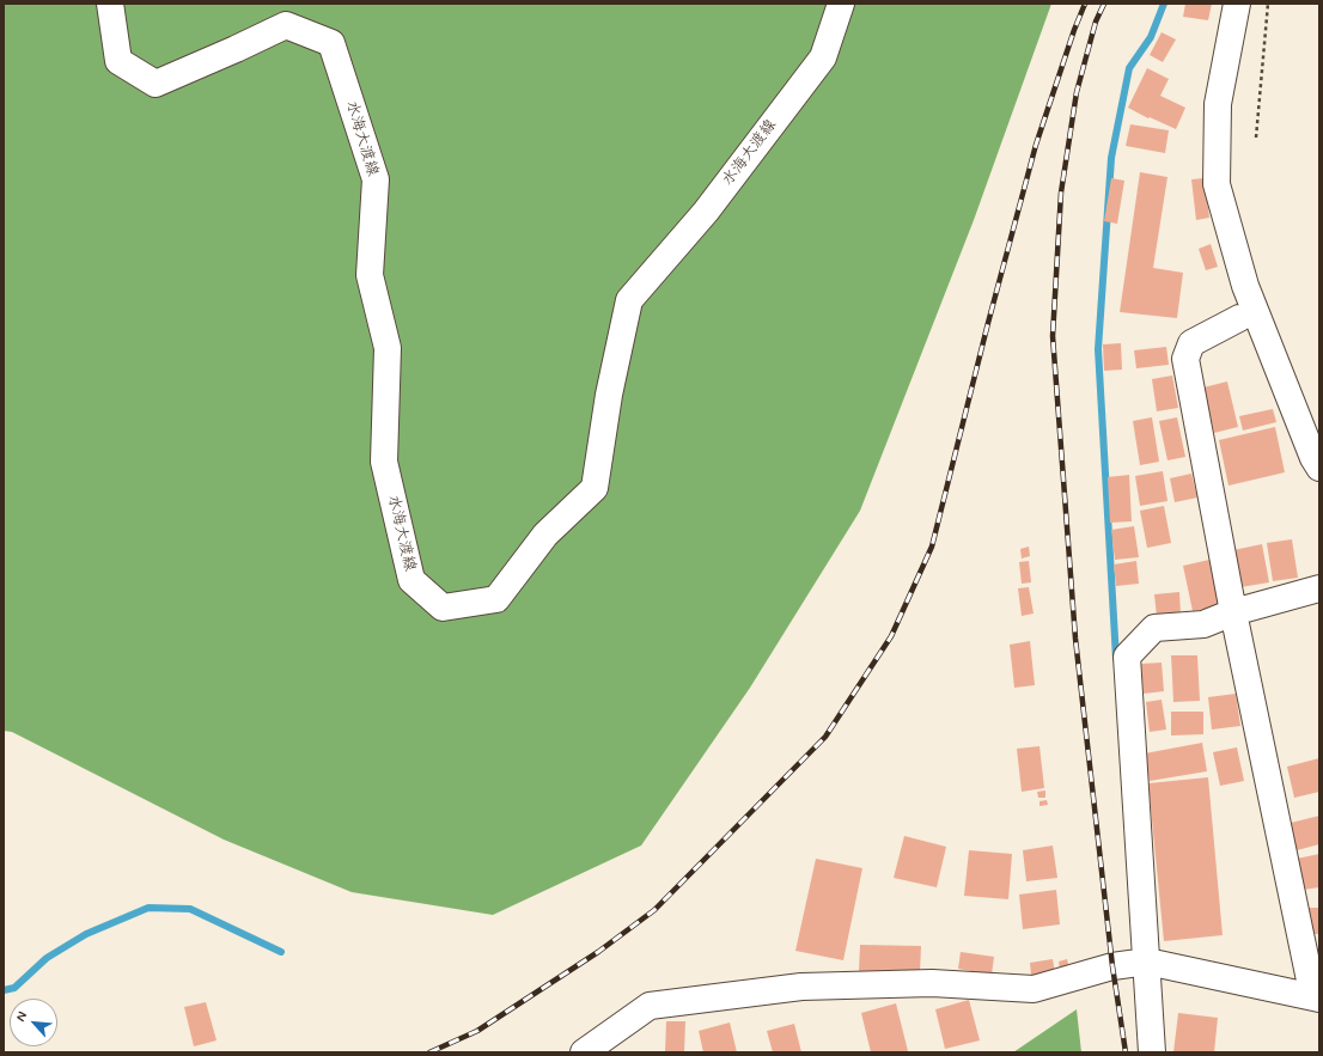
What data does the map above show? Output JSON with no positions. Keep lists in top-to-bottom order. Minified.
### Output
{"streets":{"street":["水海大渡線"]},"north":"top left"}
